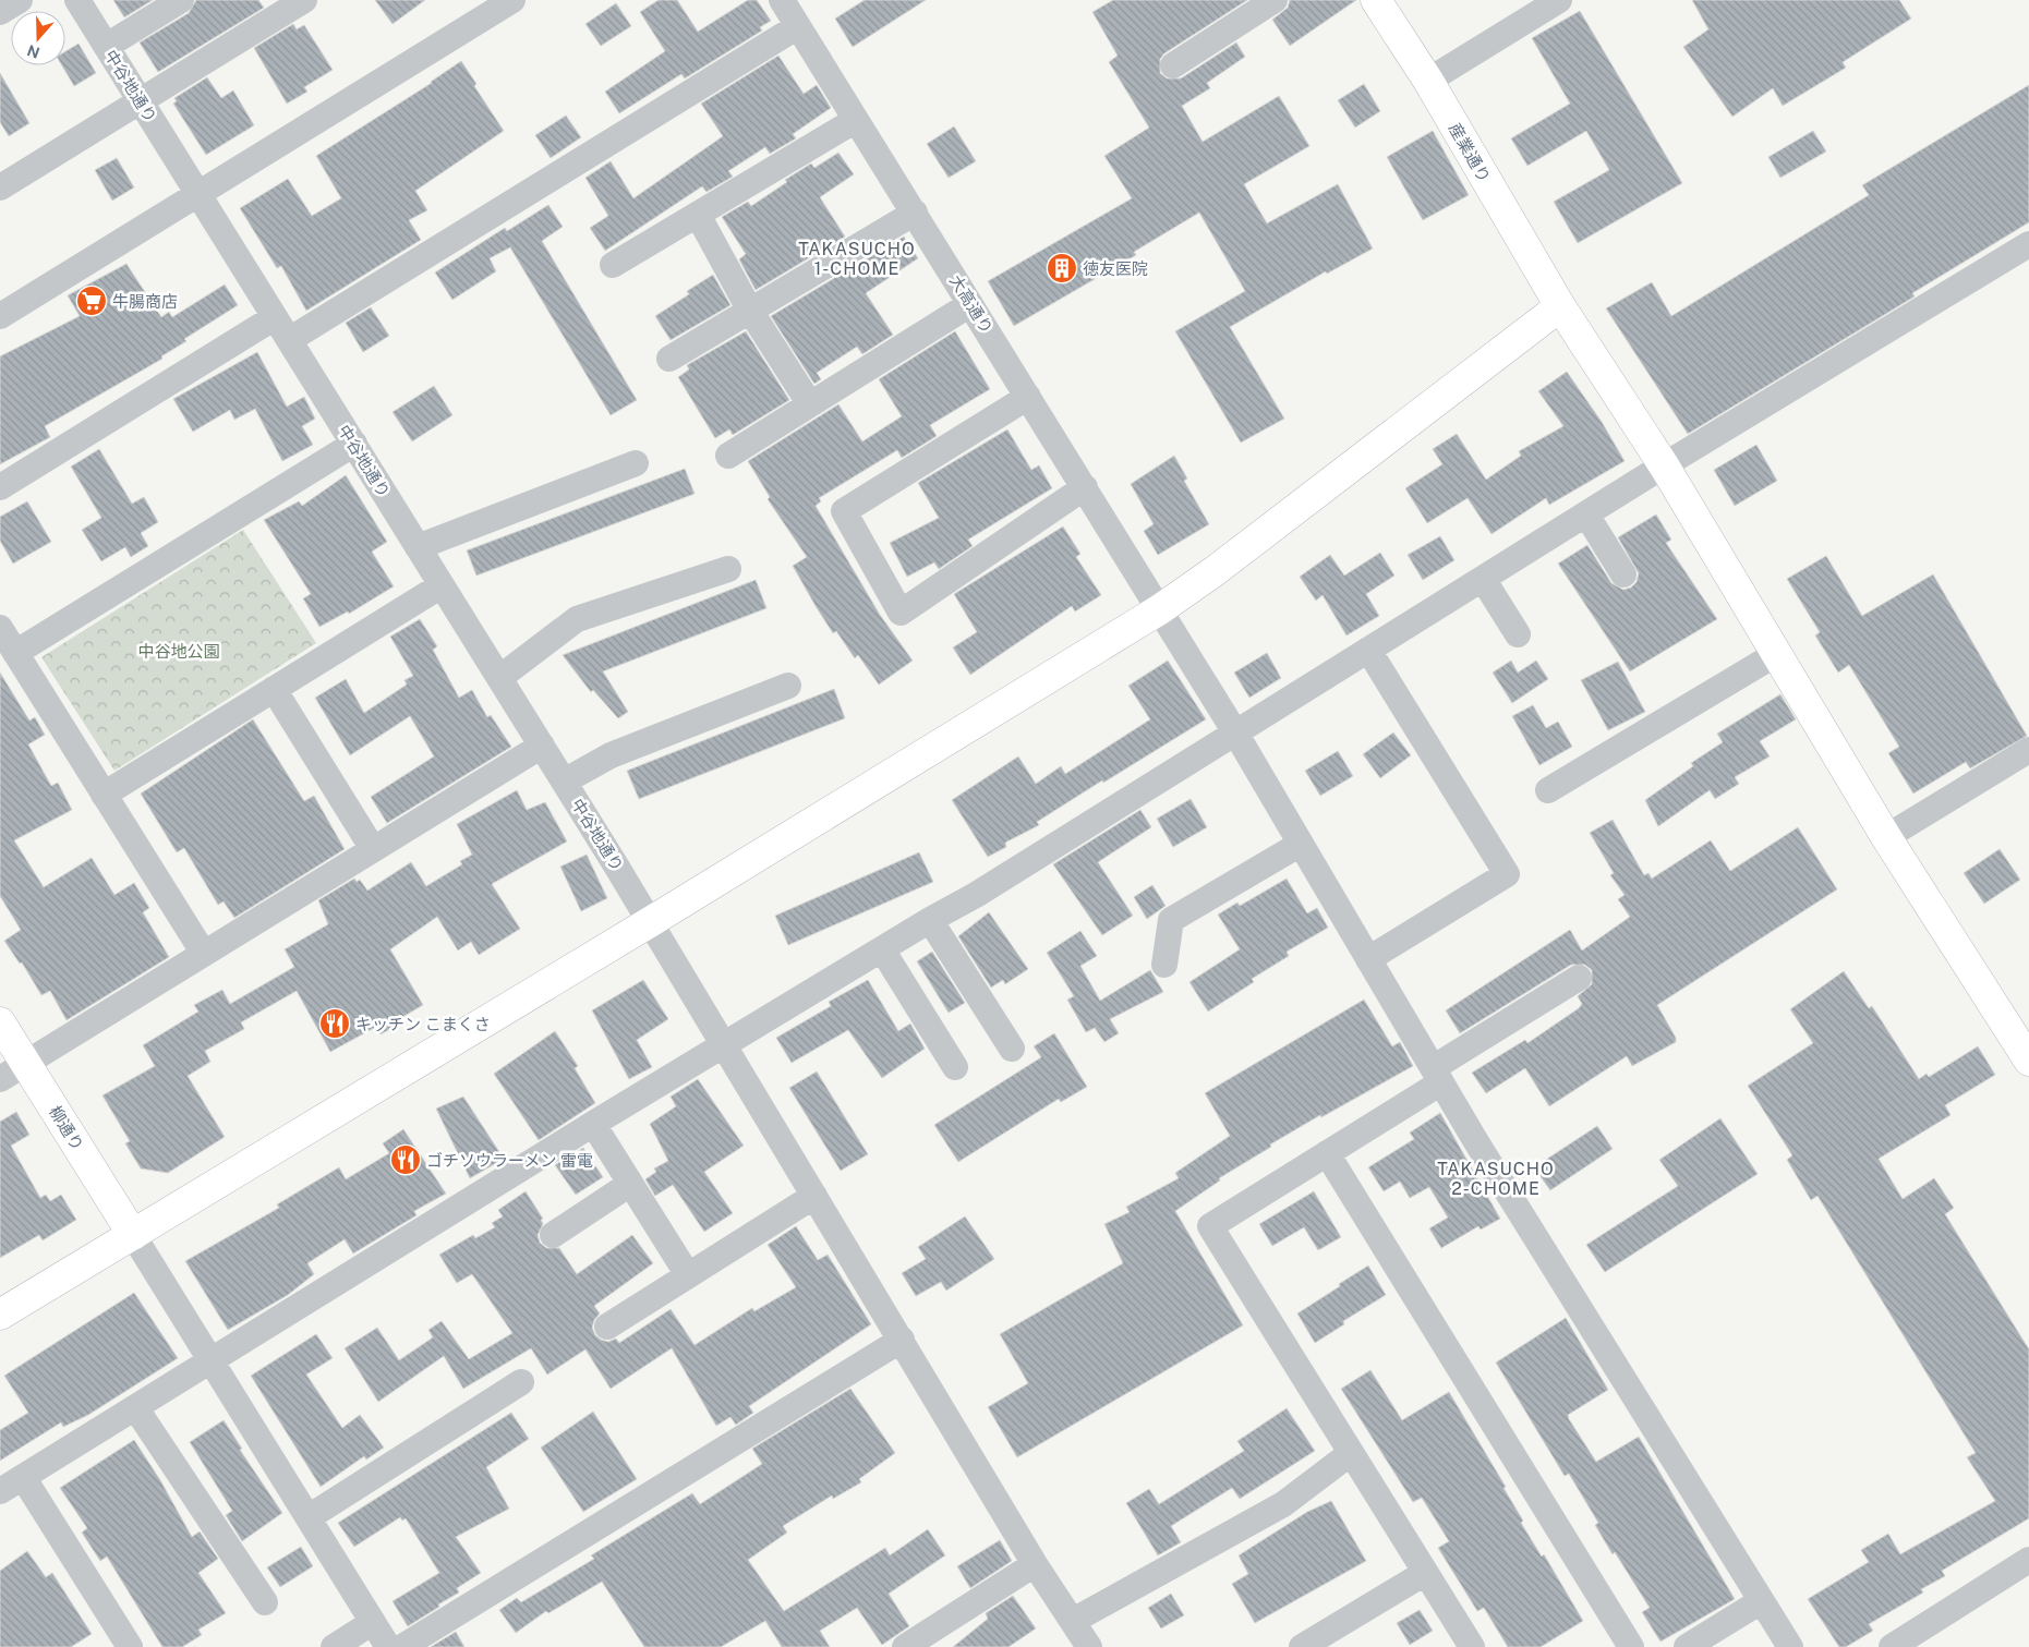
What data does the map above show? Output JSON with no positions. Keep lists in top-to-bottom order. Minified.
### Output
{"streets":{"street":["中谷地通り","産業通り","大高通り","柳通り"]},"districts":["TAKASUCHO 1-CHOME","TAKASUCHO 2-CHOME"],"parks":["中谷地公園"],"places":{"building":["徳友医院"],"supermarket":["牛腸商店"],"restaurant":["キッチン こまくさ","ゴチソウラーメン 雷電"]},"north":"bottom"}
